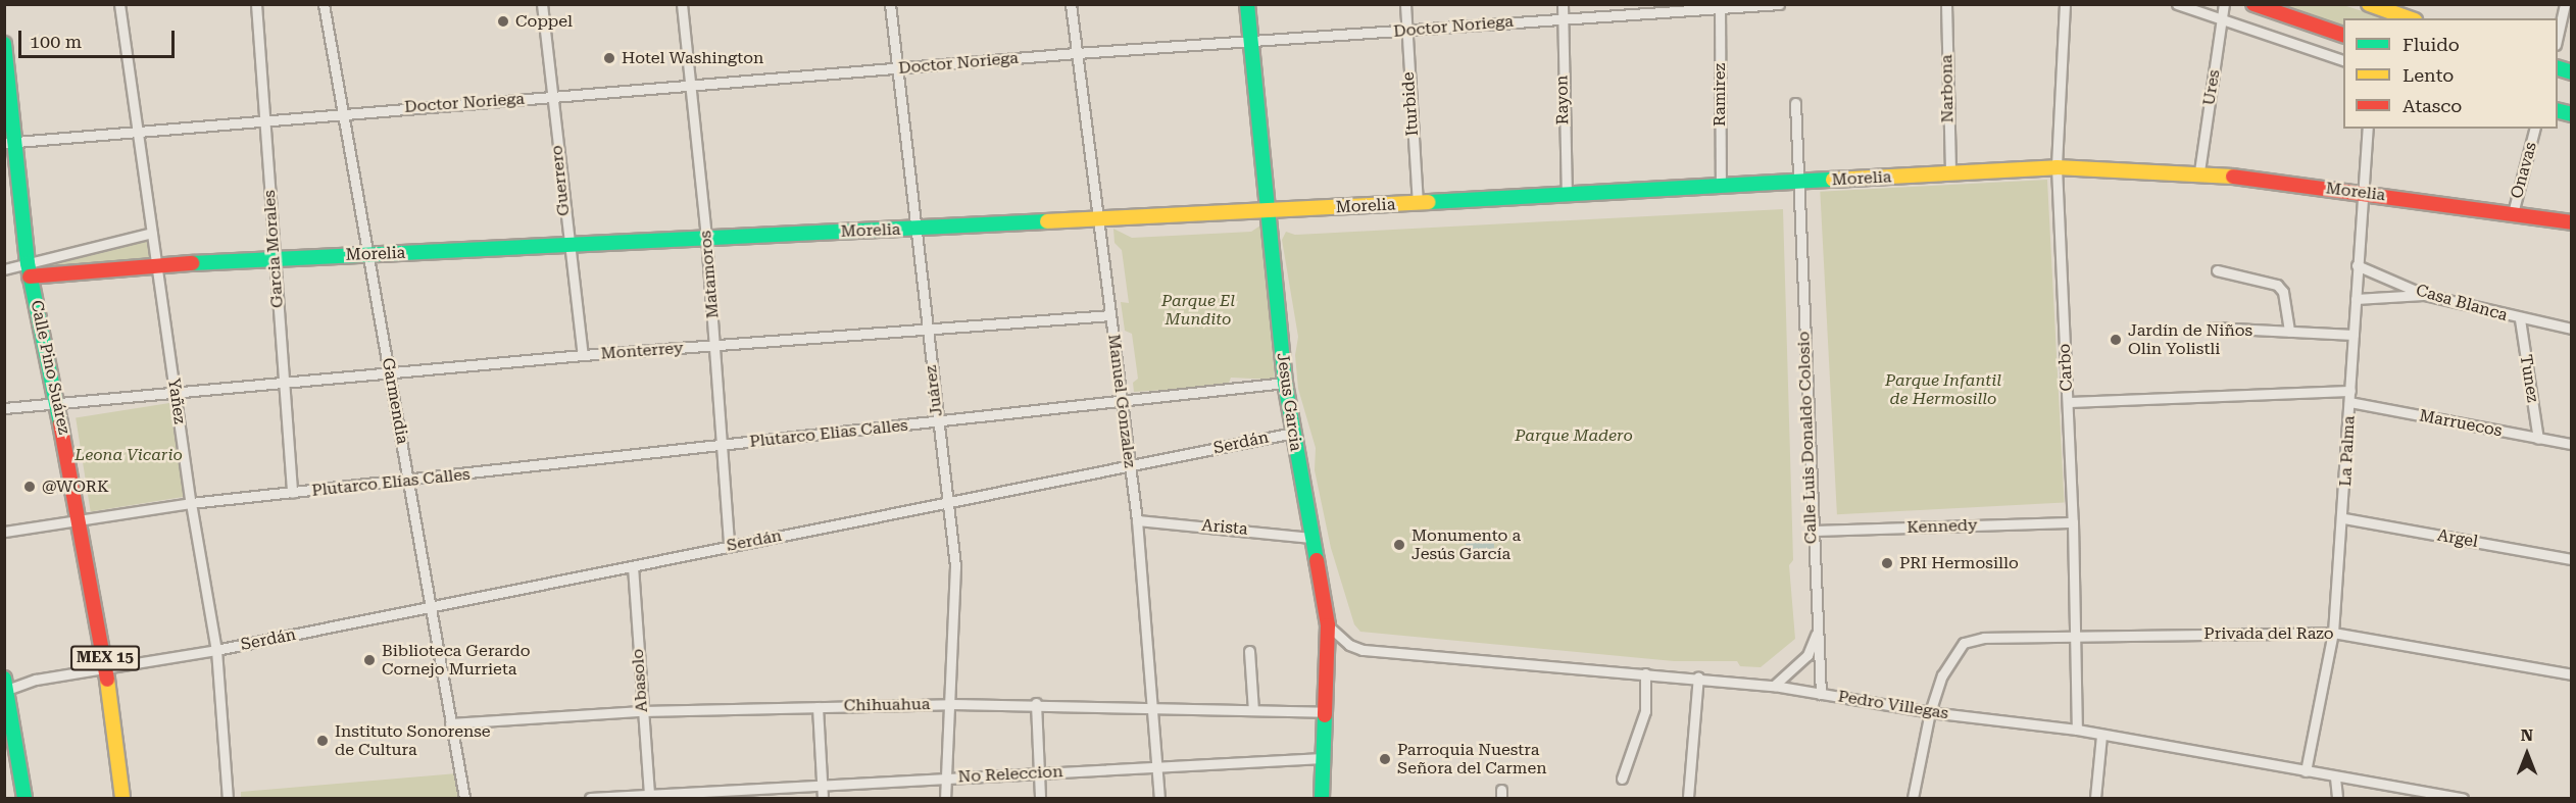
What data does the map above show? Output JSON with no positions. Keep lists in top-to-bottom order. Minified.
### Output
{"streets":{"street":["Doctor Noriega","Ures","Narbona","Ramirez","Rayon","Iturbide","Onavas","Morelia","Guerrero","Garcia Morales","Matamoros","Casa Blanca","Monterrey","Calle Pino Suárez","Carbo","Tunez","Juárez","Yañez","Garmendia","Manuel Gonzalez","Jesus Garcia","Marruecos","Plutarco Elias Calles","Calle Luis Donaldo Colosio","Serdán","La Palma","Plutarco Elías Calles","Kennedy","Arista","Argel","Privada del Razo","MEX 15","Abasolo","Chihuahua","Pedro Villegas","No Releccion"]},"crossings":[["Doctor Noriega","Ramirez"],["Doctor Noriega","Rayon"],["Doctor Noriega","Iturbide"],["Doctor Noriega","Guerrero"],["Doctor Noriega","Garcia Morales"],["Doctor Noriega","Matamoros"],["Doctor Noriega","Calle Pino Suárez"],["Doctor Noriega","Juárez"],["Doctor Noriega","Yañez"],["Doctor Noriega","Garmendia"],["Doctor Noriega","Manuel Gonzalez"],["Doctor Noriega","Jesus Garcia"],["Ures","Morelia"],["Narbona","Morelia"],["Ramirez","Morelia"],["Rayon","Morelia"],["Iturbide","Morelia"],["Onavas","Morelia"],["Morelia","Guerrero"],["Morelia","Garcia Morales"],["Morelia","Matamoros"],["Morelia","Calle Pino Suárez"],["Morelia","Carbo"],["Morelia","Juárez"],["Morelia","Yañez"],["Morelia","Garmendia"],["Morelia","Manuel Gonzalez"],["Morelia","Jesus Garcia"],["Morelia","Calle Luis Donaldo Colosio"],["Morelia","La Palma"],["Guerrero","Monterrey"],["Garcia Morales","Monterrey"],["Garcia Morales","Plutarco Elías Calles"],["Matamoros","Monterrey"],["Matamoros","Plutarco Elias Calles"],["Matamoros","Serdán"],["Casa Blanca","Tunez"],["Casa Blanca","La Palma"],["Monterrey","Calle Pino Suárez"],["Monterrey","Juárez"],["Monterrey","Yañez"],["Monterrey","Garmendia"],["Monterrey","Manuel Gonzalez"],["Calle Pino Suárez","Serdán"],["Calle Pino Suárez","Plutarco Elías Calles"],["Carbo","Kennedy"],["Carbo","Privada del Razo"],["Carbo","Pedro Villegas"],["Tunez","Marruecos"],["Juárez","Plutarco Elias Calles"],["Juárez","Serdán"],["Juárez","Chihuahua"],["Juárez","No Releccion"],["Yañez","Serdán"],["Yañez","Plutarco Elías Calles"],["Garmendia","Serdán"],["Garmendia","Plutarco Elías Calles"],["Garmendia","Chihuahua"],["Manuel Gonzalez","Plutarco Elias Calles"],["Manuel Gonzalez","Serdán"],["Manuel Gonzalez","Arista"],["Manuel Gonzalez","Chihuahua"],["Manuel Gonzalez","No Releccion"],["Jesus Garcia","Plutarco Elias Calles"],["Jesus Garcia","Serdán"],["Jesus Garcia","Arista"],["Jesus Garcia","Chihuahua"],["Jesus Garcia","Pedro Villegas"],["Jesus Garcia","No Releccion"],["Marruecos","La Palma"],["Plutarco Elias Calles","Plutarco Elías Calles"],["Calle Luis Donaldo Colosio","Kennedy"],["Calle Luis Donaldo Colosio","Pedro Villegas"],["Serdán","Abasolo"],["La Palma","Argel"],["La Palma","Privada del Razo"],["La Palma","Pedro Villegas"],["Privada del Razo","Pedro Villegas"],["Abasolo","Chihuahua"]],"parks":["Parque El Mundito","Parque Infantil de Hermosillo","Parque Madero","Leona Vicario"],"places":["Coppel","Hotel Washington","Jardín de Niños Olin Yolistli","@WORK","Monumento a Jesús García","PRI Hermosillo","Biblioteca Gerardo Cornejo Murrieta","Instituto Sonorense de Cultura","Parroquia Nuestra Señora del Carmen"],"legend":["Fluido","Lento","Atasco"],"scale_bar":"100 m","north":"top"}
